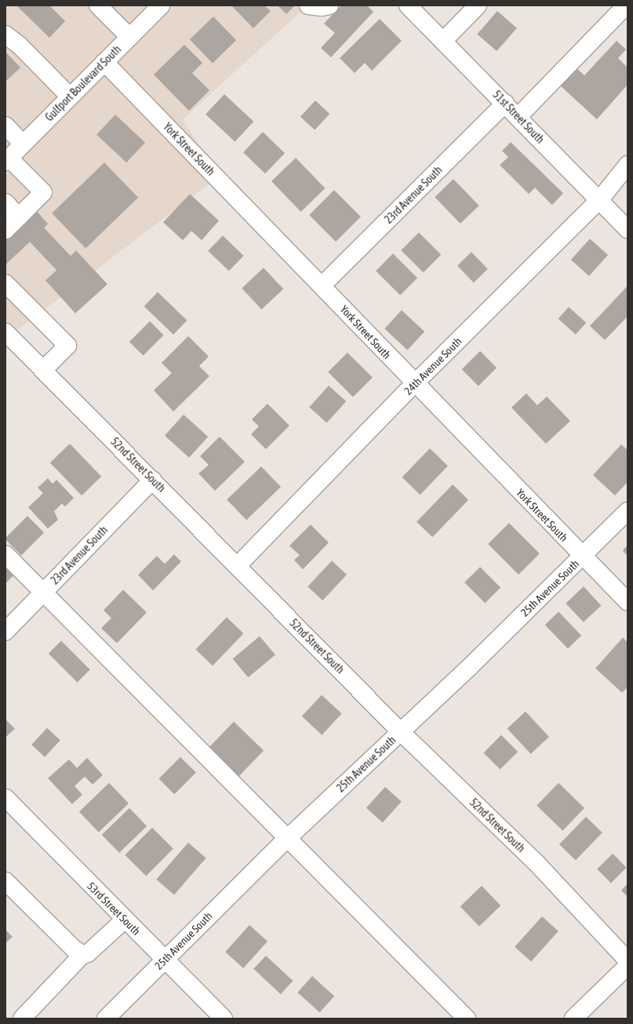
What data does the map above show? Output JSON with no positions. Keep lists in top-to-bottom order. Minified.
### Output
{"streets":{"street":["Gulfport Boulevard South","51st Street South","York Street South","23rd Avenue South","24th Avenue South","52nd Street South","25th Avenue South","53rd Street South"]},"crossings":[["Gulfport Boulevard South","York Street South"],["51st Street South","23rd Avenue South"],["51st Street South","24th Avenue South"],["York Street South","23rd Avenue South"],["York Street South","24th Avenue South"],["York Street South","25th Avenue South"],["23rd Avenue South","52nd Street South"],["24th Avenue South","52nd Street South"],["52nd Street South","25th Avenue South"],["25th Avenue South","53rd Street South"]]}
